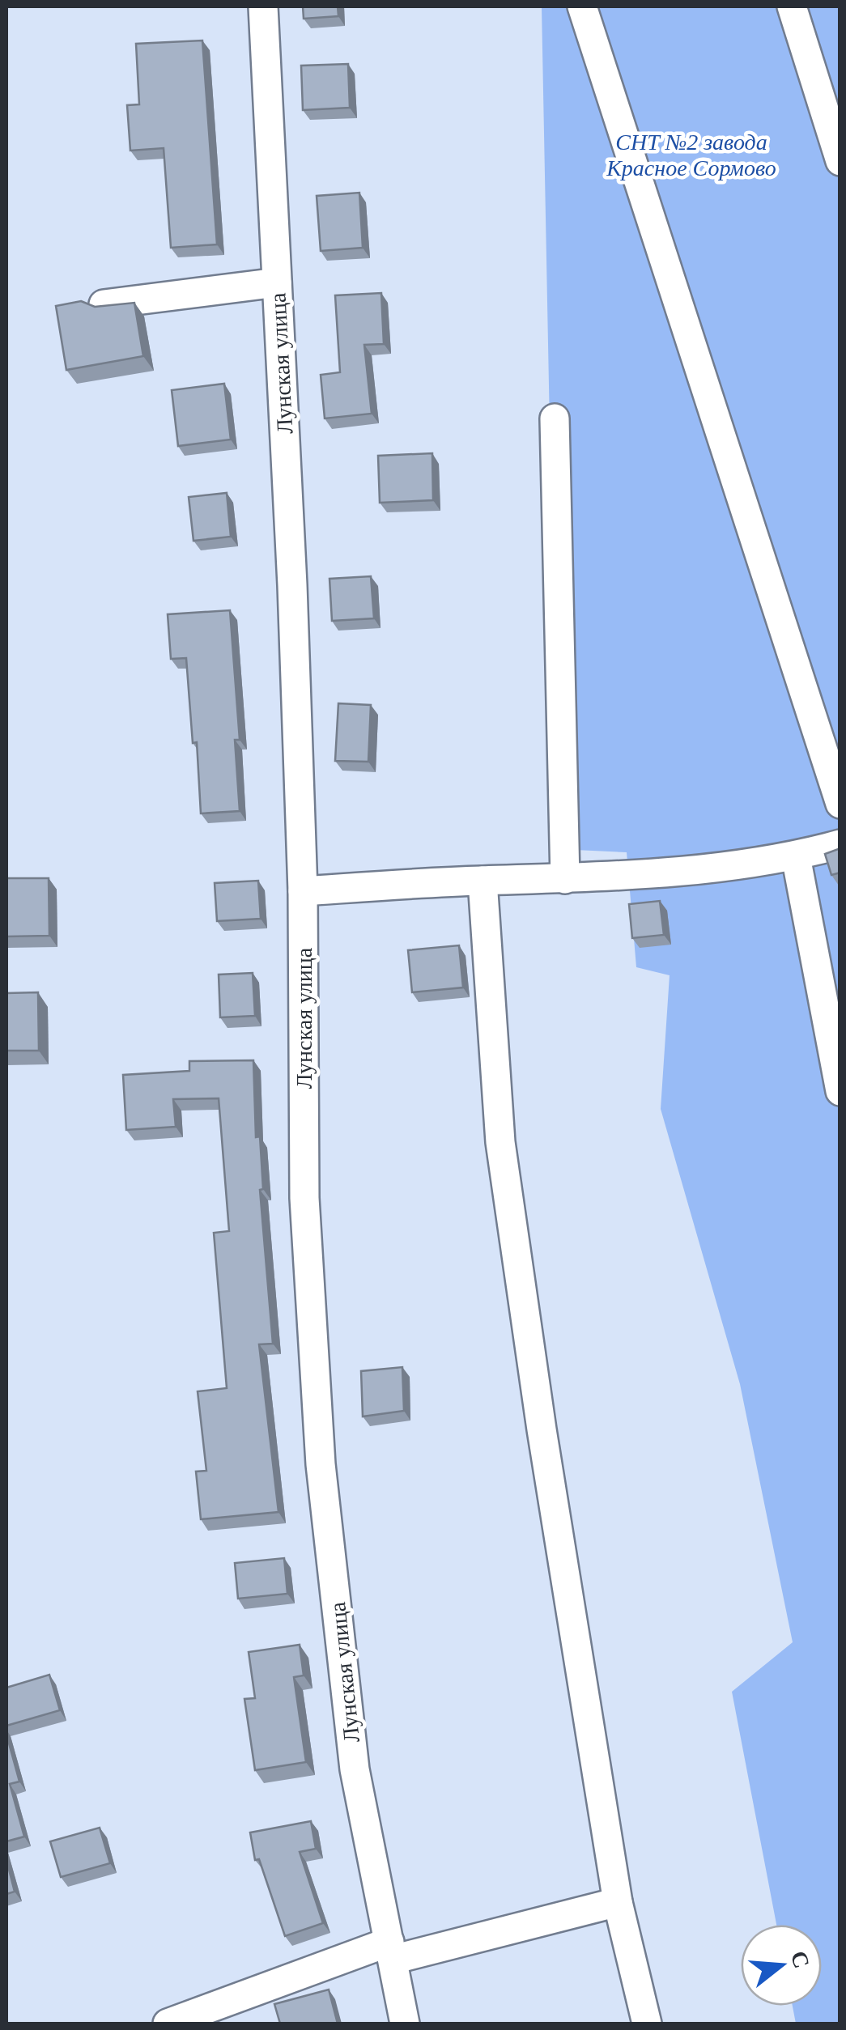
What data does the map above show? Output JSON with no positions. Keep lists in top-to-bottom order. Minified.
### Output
{"streets":{"street":["Лунская улица"]},"parks":["СНТ №2 завода Красное Сормово"],"north":"right"}
